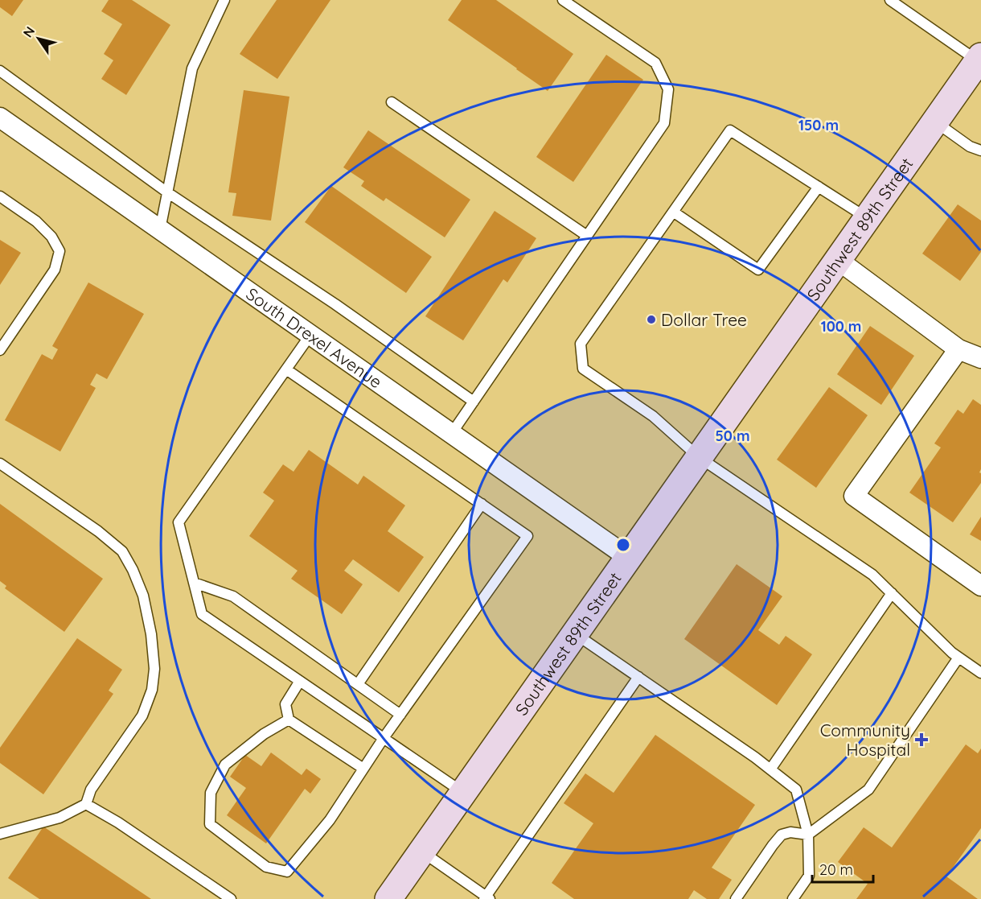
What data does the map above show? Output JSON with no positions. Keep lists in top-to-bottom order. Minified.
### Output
{"streets":{"main road":["Southwest 89th Street"],"street":["South Drexel Avenue"]},"crossings":[["Southwest 89th Street","South Drexel Avenue"]],"places":{"other":["Dollar Tree"],"health":["Community Hospital"]},"scale_bar":"20 m","north":"top left","rings":["150 m","100 m","50 m"]}
